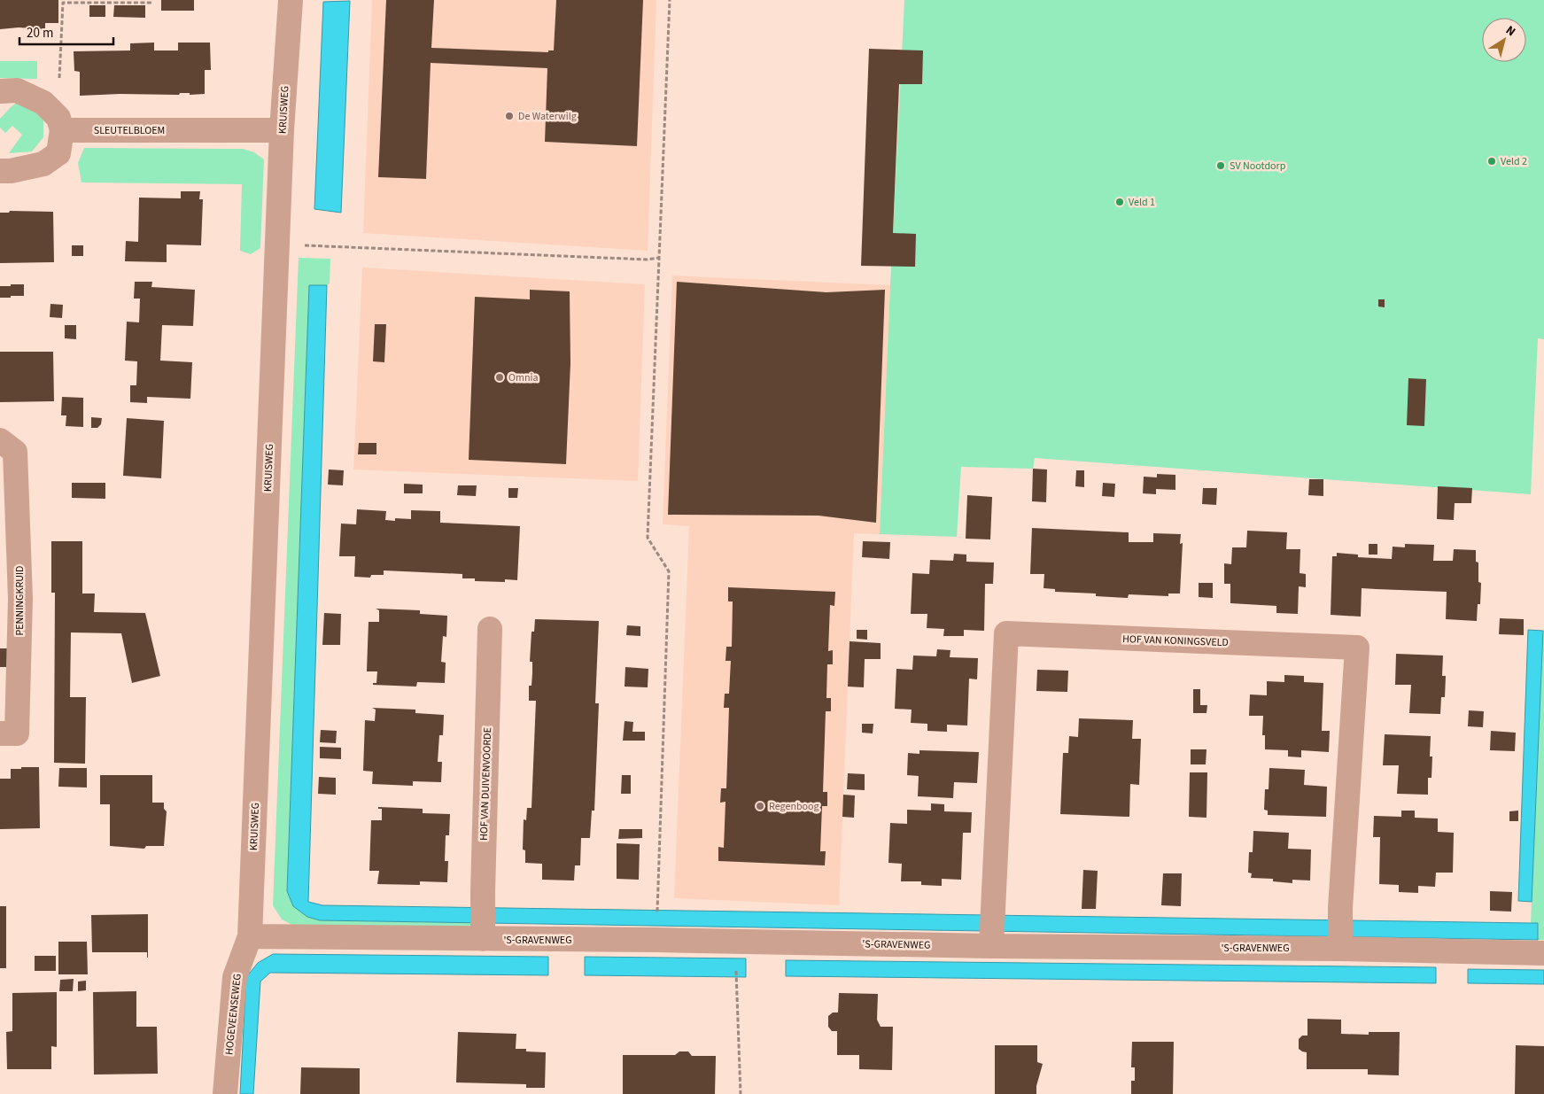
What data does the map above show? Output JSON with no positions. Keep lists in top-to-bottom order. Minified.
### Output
{"streets":{"street":["KRUISWEG","SLEUTELBLOEM","PENNINGKRUID","HOF VAN KONINGSVELD","HOF VAN DUIVENVOORDE","'S-GRAVENWEG","HOGEVEENSEWEG"]},"crossings":[["KRUISWEG","SLEUTELBLOEM"],["KRUISWEG","'S-GRAVENWEG"],["KRUISWEG","HOGEVEENSEWEG"],["HOF VAN KONINGSVELD","'S-GRAVENWEG"],["HOF VAN DUIVENVOORDE","'S-GRAVENWEG"],["'S-GRAVENWEG","HOGEVEENSEWEG"]],"places":["De Waterwilg","Veld 2","SV Nootdorp","Veld 1","Omnia","Regenboog"],"scale_bar":"20 m","north":"top right"}
